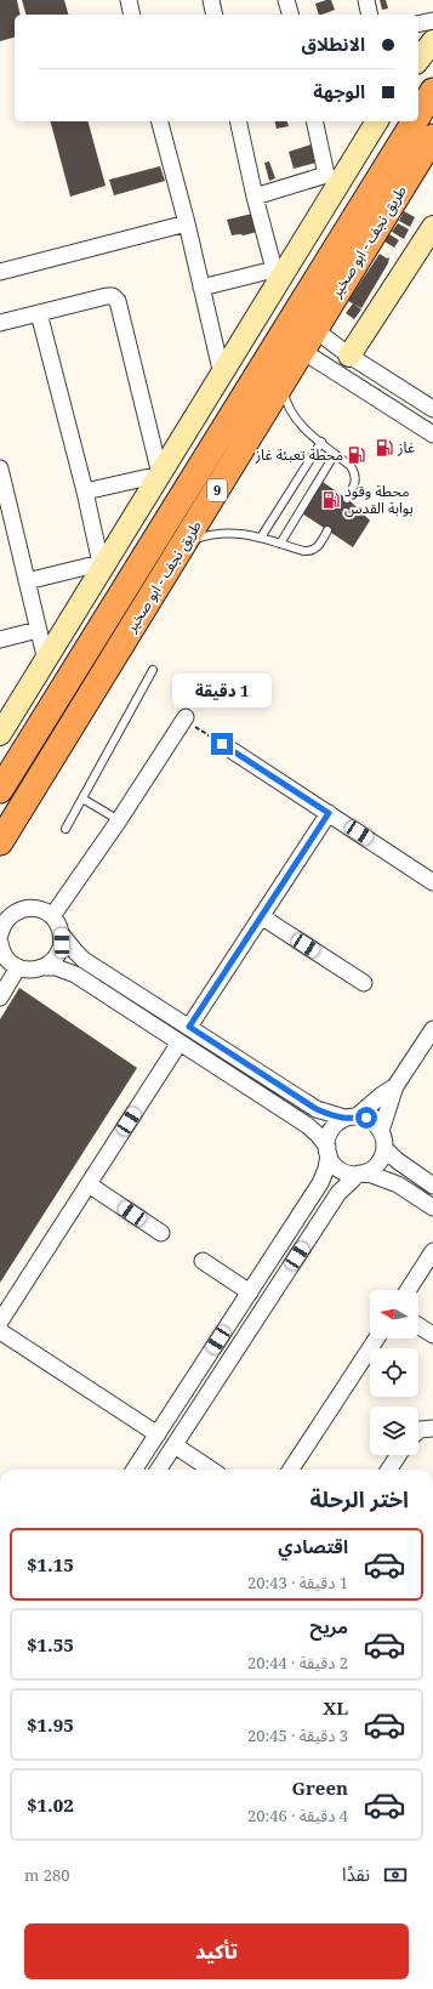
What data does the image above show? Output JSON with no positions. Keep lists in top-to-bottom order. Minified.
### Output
{"streets":{"highway":["طريق نجف - ابو صخير","9"]},"places":{"fuel station":["غاز","محطة تعبئة غاز","محطة وقود بوابة القدس"]},"north":"left","page":{"banner":["الانطلاق","الوجهة"],"bubble":"1 دقيقة","heading":"اختر الرحلة","list":[{"name":"اقتصادي","note":"1 دقيقة · 20:43","value":"$1.15"},{"name":"مريح","note":"2 دقيقة · 20:44","value":"$1.55"},{"name":"XL","note":"3 دقيقة · 20:45","value":"$1.95"},{"name":"Green","note":"4 دقيقة · 20:46","value":"$1.02"}],"pay":["نقدًا","280 m"],"buttons":"تأكيد"}}
